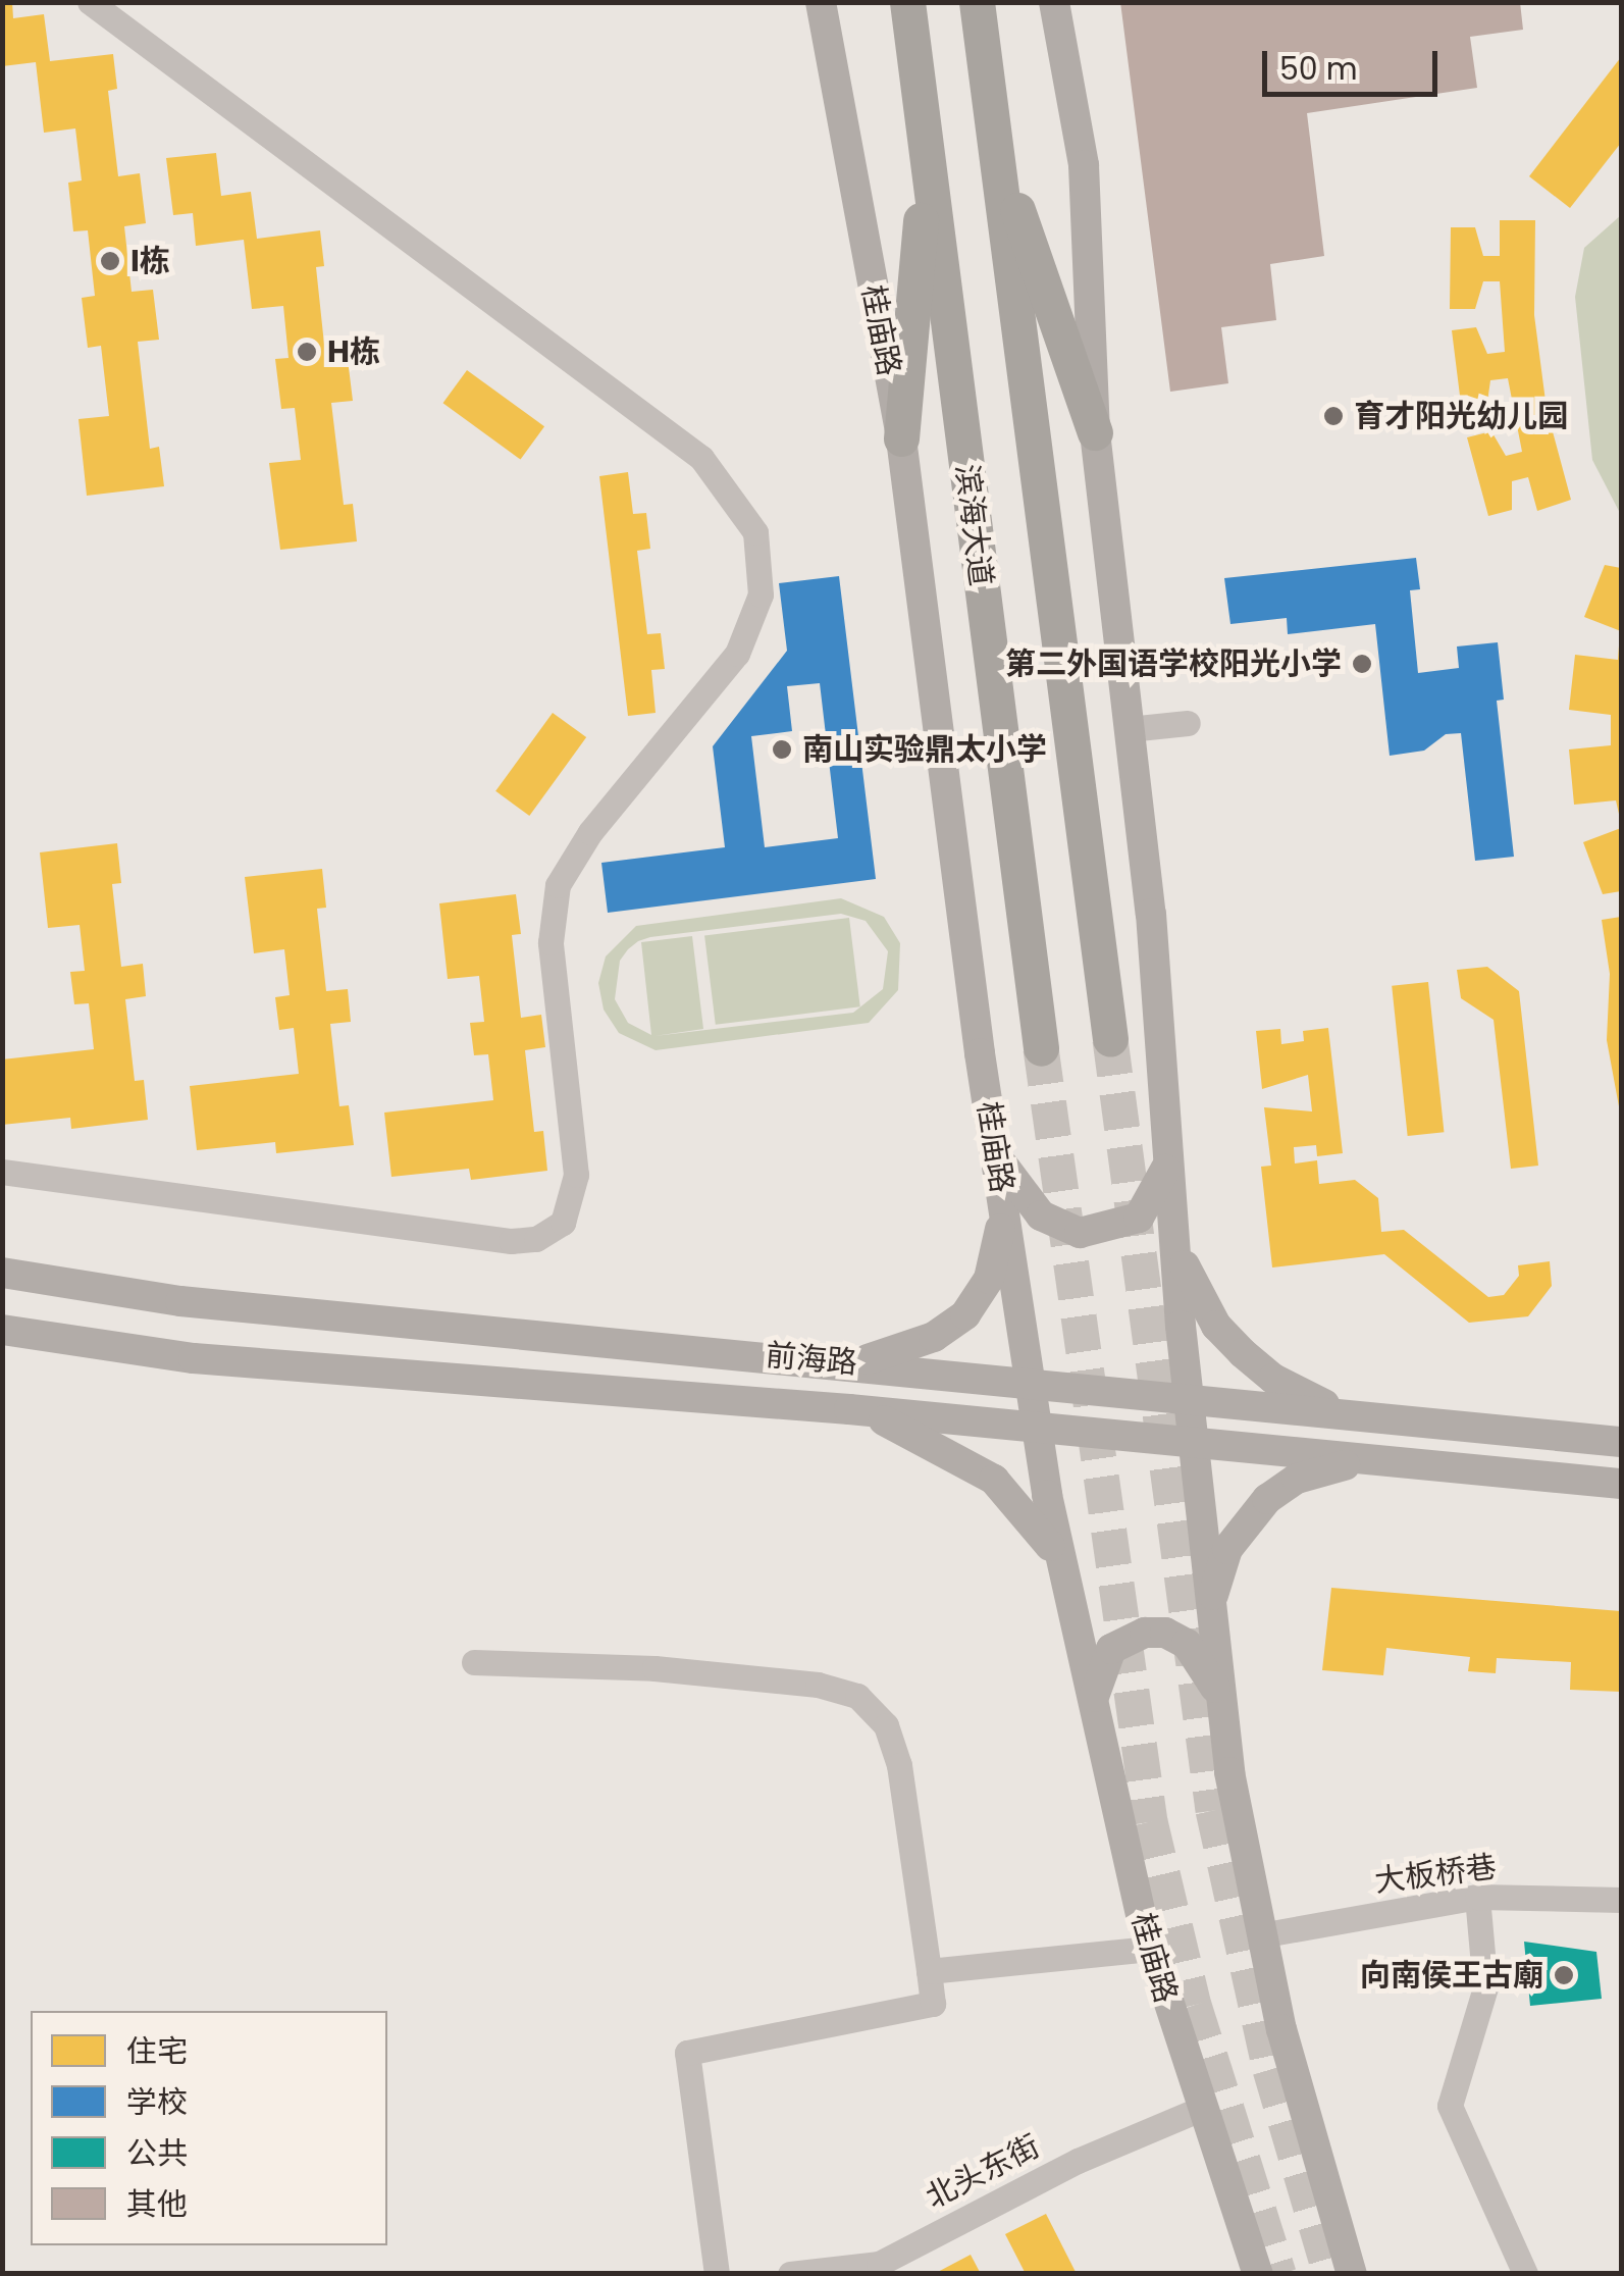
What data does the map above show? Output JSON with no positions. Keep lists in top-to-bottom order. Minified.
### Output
{"streets":{"highway":["滨海大道"],"main road":["桂庙路","前海路"],"street":["大板桥巷","北头东街"]},"crossings":[["桂庙路","前海路"],["桂庙路","北头东街"]],"places":["I栋","H栋","育才阳光幼儿园","第二外国语学校阳光小学","南山实验鼎太小学","向南侯王古廟"],"legend":["住宅","学校","公共","其他"],"scale_bar":"50 m"}
